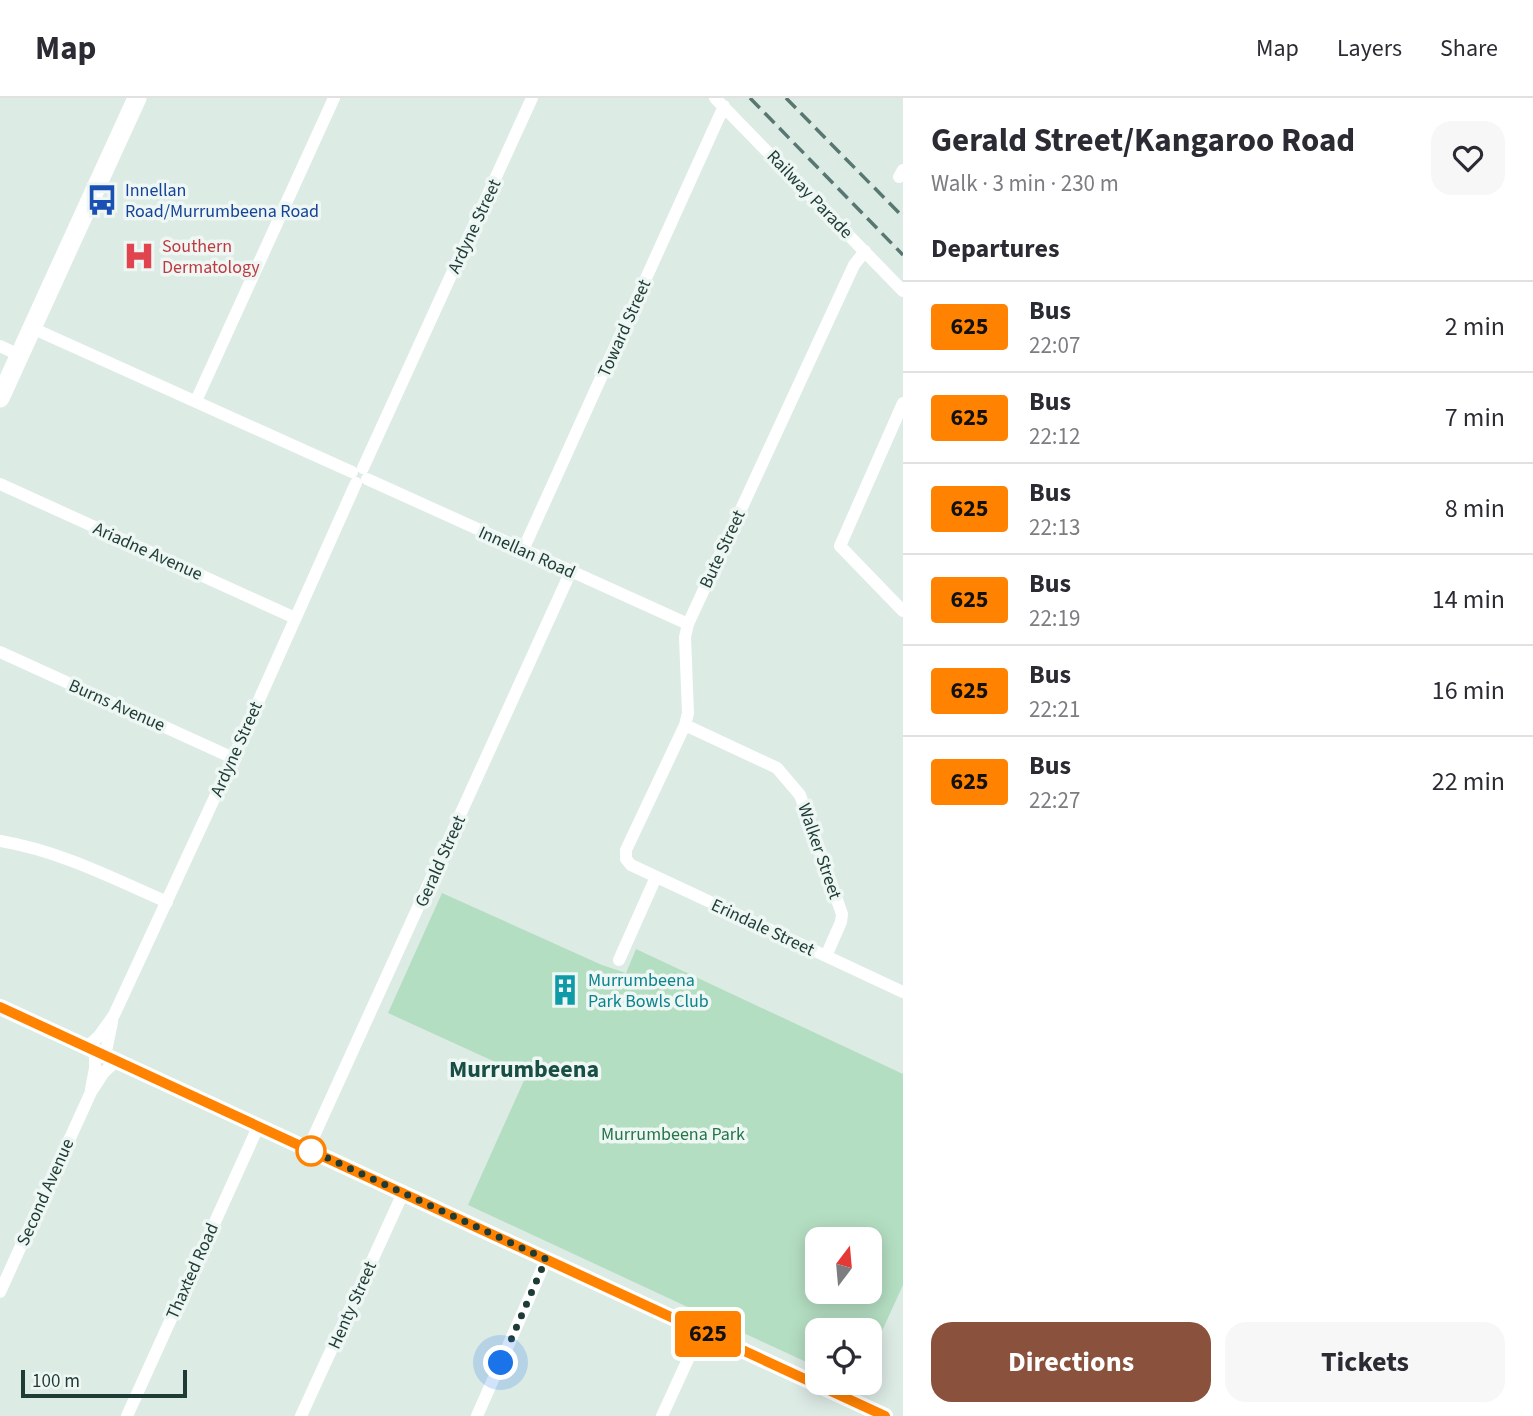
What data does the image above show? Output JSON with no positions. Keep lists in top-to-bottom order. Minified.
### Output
{"streets":{"street":["Railway Parade","Ardyne Street","Toward Street","Bute Street","Ariadne Avenue","Innellan Road","Burns Avenue","Walker Street","Gerald Street","Erindale Street","Second Avenue","Thaxted Road","Henty Street"]},"crossings":[["Railway Parade","Toward Street"],["Railway Parade","Bute Street"],["Ardyne Street","Ariadne Avenue"],["Ardyne Street","Innellan Road"],["Ardyne Street","Burns Avenue"],["Ardyne Street","Second Avenue"],["Toward Street","Innellan Road"],["Bute Street","Innellan Road"],["Bute Street","Walker Street"],["Bute Street","Erindale Street"],["Innellan Road","Gerald Street"],["Walker Street","Erindale Street"]],"districts":["Murrumbeena"],"parks":["Murrumbeena Park"],"places":{"bus stop":["Innellan Road/Murrumbeena Road"],"hospital":["Southern Dermatology"],"building":["Murrumbeena Park Bowls Club"]},"lines":["bus line 625"],"scale_bar":"100 m","north":"top","page":{"header":"Map","nav":["Map","Layers","Share"],"on_map":"625","heading":[["Gerald Street/Kangaroo Road","Walk · 3 min · 230 m"],"Departures"],"list":[{"mark":"625","name":"Bus","note":"22:07","value":"2 min"},{"mark":"625","name":"Bus","note":"22:12","value":"7 min"},{"mark":"625","name":"Bus","note":"22:13","value":"8 min"},{"mark":"625","name":"Bus","note":"22:19","value":"14 min"},{"mark":"625","name":"Bus","note":"22:21","value":"16 min"},{"mark":"625","name":"Bus","note":"22:27","value":"22 min"}],"buttons":["Directions","Tickets"],"scale":"100 m"}}
